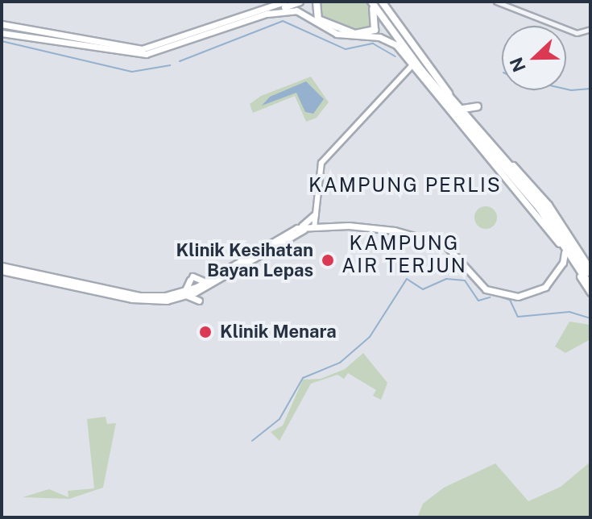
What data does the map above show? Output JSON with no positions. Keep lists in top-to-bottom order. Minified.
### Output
{"districts":["KAMPUNG PERLIS","KAMPUNG AIR TERJUN"],"places":["Klinik Kesihatan Bayan Lepas","Klinik Menara"],"north":"left"}
